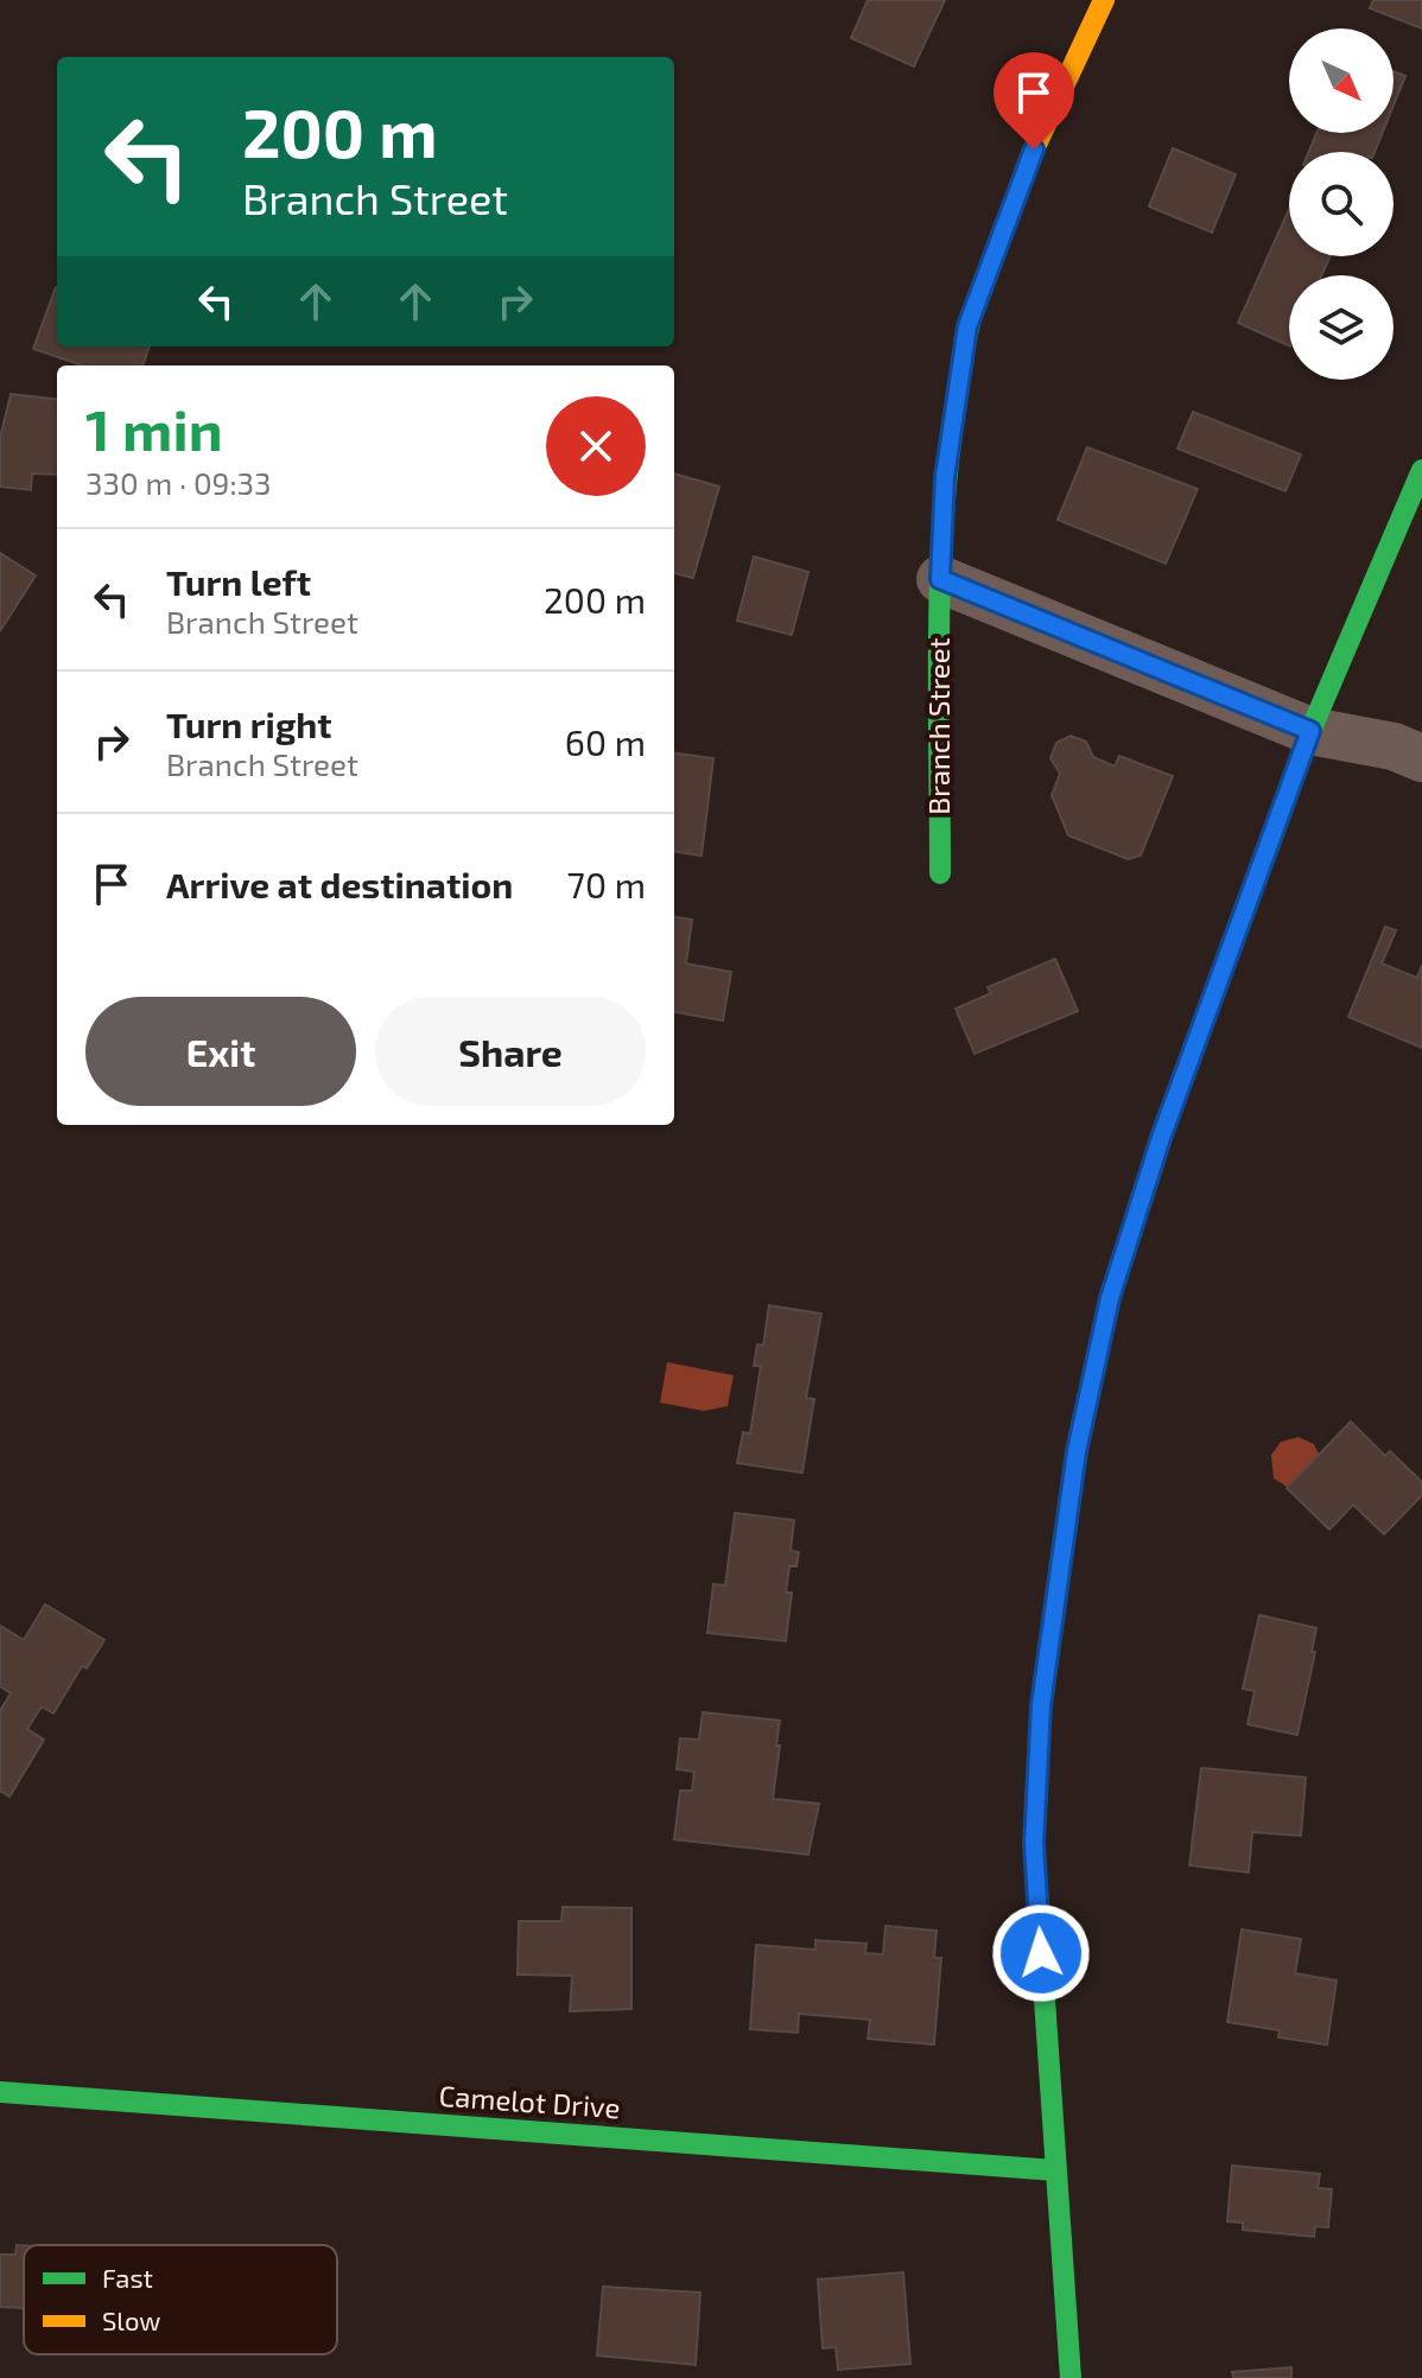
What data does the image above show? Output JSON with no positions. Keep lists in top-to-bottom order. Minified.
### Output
{"streets":{"main road":["Branch Street","Camelot Drive"]},"legend":["Fast","Slow"],"north":"bottom right","page":{"turn":["200 m","Branch Street"],"heading":["1 min","330 m · 09:33"],"list":[{"name":"Turn left","note":"Branch Street","value":"200 m"},{"name":"Turn right","note":"Branch Street","value":"60 m"},{"name":"Arrive at destination","value":"70 m"}],"buttons":["Exit","Share"]}}
